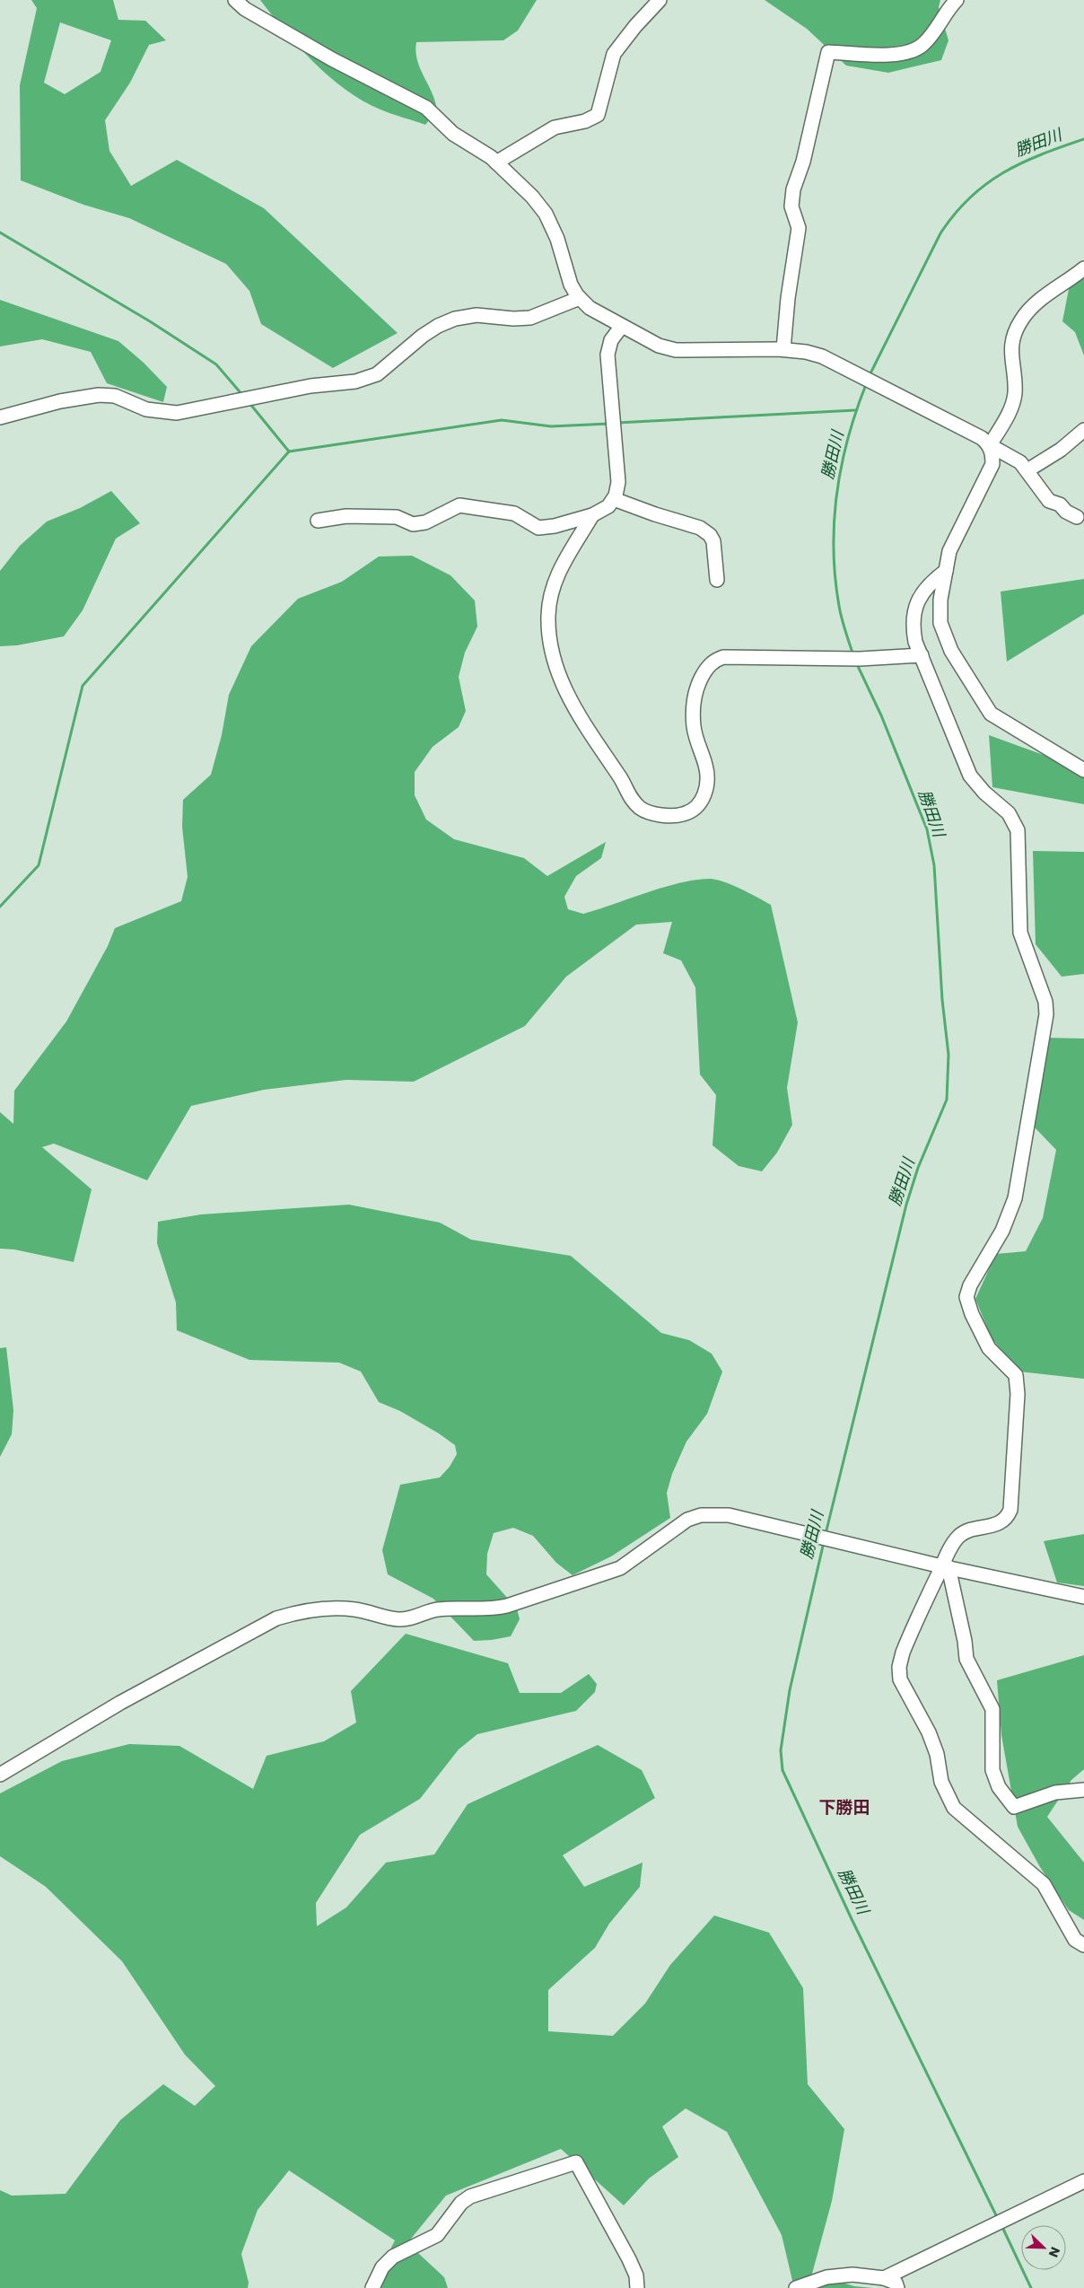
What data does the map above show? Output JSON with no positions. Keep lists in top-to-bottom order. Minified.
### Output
{"districts":["下勝田"],"water":["勝田川"],"north":"bottom right"}
